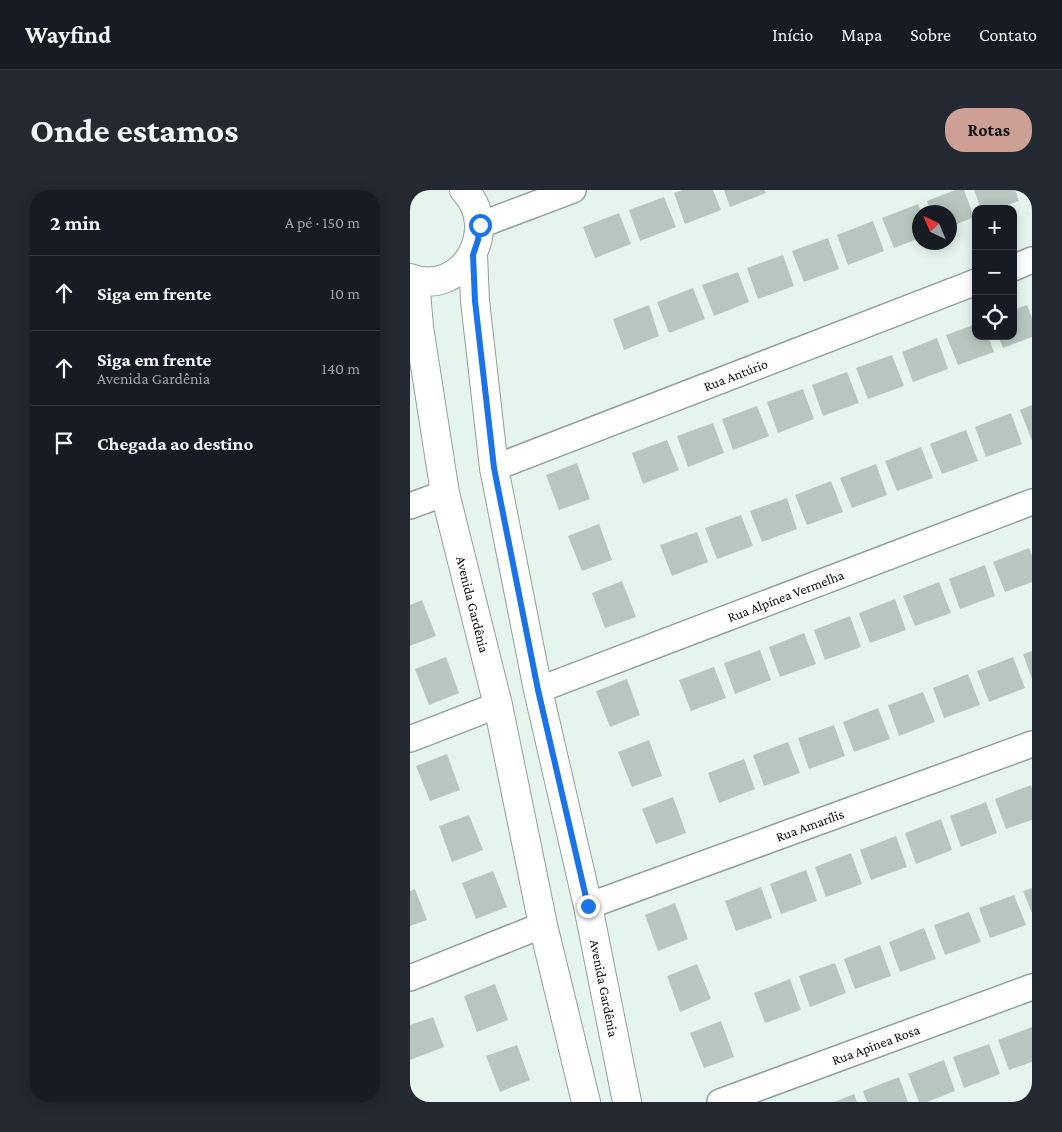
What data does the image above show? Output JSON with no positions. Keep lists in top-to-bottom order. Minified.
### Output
{"streets":{"street":["Rua Antúrio","Rua Alpínea Vermelha","Avenida Gardênia","Rua Amarílis","Rua Apinea Rosa"]},"crossings":[["Rua Antúrio","Avenida Gardênia"],["Rua Alpínea Vermelha","Avenida Gardênia"],["Avenida Gardênia","Rua Amarílis"]],"north":"top left","page":{"header":"Wayfind","nav":["Início","Mapa","Sobre","Contato"],"buttons":"Rotas","title":"Onde estamos","heading":["2 min","A pé · 150 m"],"map_buttons":["+","−"],"list":[["Siga em frente","10 m"],["Siga em frente","Avenida Gardênia","140 m"],"Chegada ao destino"]}}
